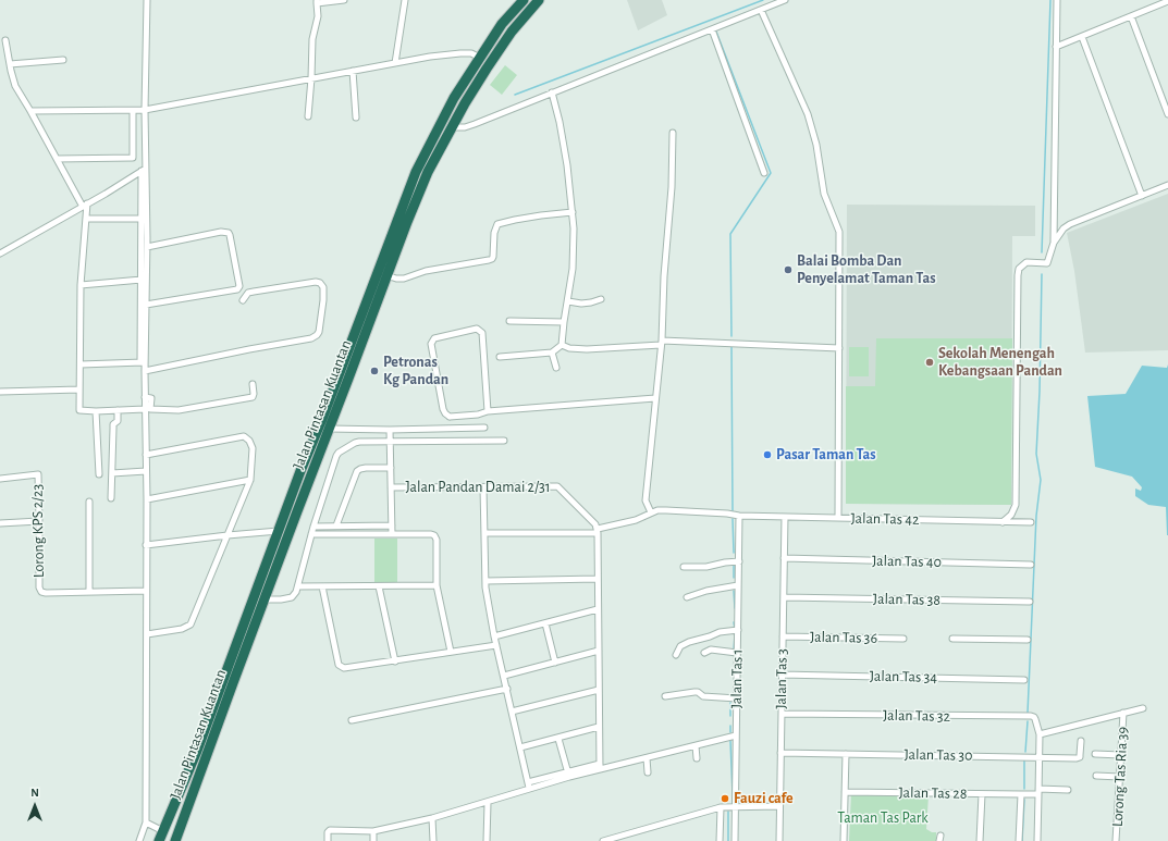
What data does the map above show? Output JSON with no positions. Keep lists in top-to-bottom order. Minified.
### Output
{"streets":{"highway":["Jalan Pintasan Kuantan"],"street":["Jalan Pandan Damai 2/31","Jalan Tas 42","Lorong KPS 2/23","Jalan Tas 40","Jalan Tas 38","Jalan Tas 36","Jalan Tas 34","Jalan Tas 1","Jalan Tas 3","Jalan Tas 32","Jalan Tas 30","Lorong Tas Ria 39","Jalan Tas 28"]},"crossings":[["Jalan Pandan Damai 2/31","Jalan Tas 42"],["Jalan Tas 42","Jalan Tas 1"],["Jalan Tas 42","Jalan Tas 3"],["Jalan Tas 40","Jalan Tas 3"],["Jalan Tas 38","Jalan Tas 3"],["Jalan Tas 36","Jalan Tas 3"],["Jalan Tas 34","Jalan Tas 3"],["Jalan Tas 3","Jalan Tas 32"],["Jalan Tas 3","Jalan Tas 30"]],"parks":["Taman Tas Park"],"places":["Balai Bomba Dan Penyelamat Taman Tas","Sekolah Menengah Kebangsaan Pandan","Petronas Kg Pandan","Pasar Taman Tas","Fauzi cafe"],"north":"top"}
